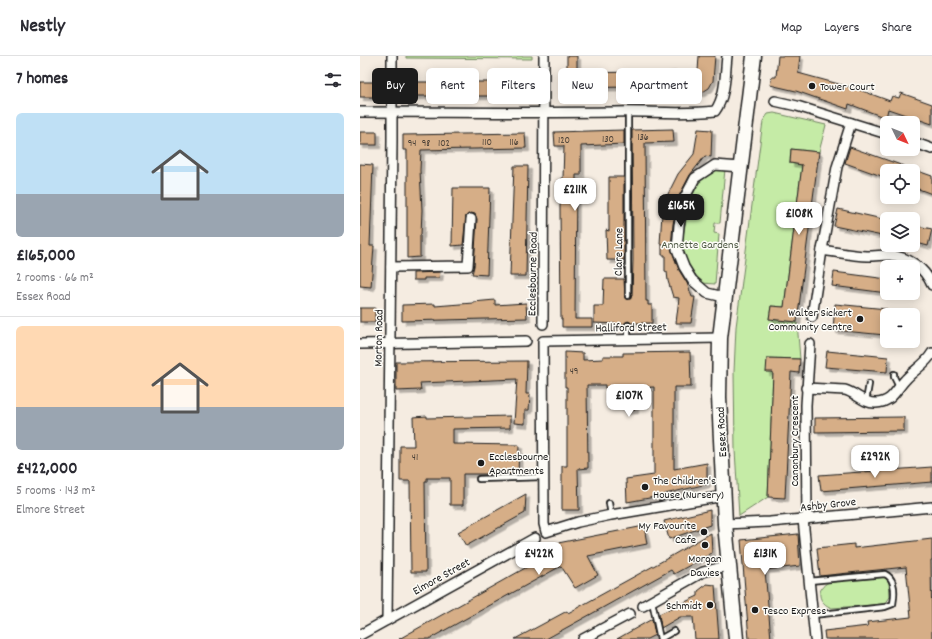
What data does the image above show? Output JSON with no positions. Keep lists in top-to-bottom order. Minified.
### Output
{"streets":{"main road":["Essex Road"],"street":["Ecclesbourne Road","Halliford Street","Morton Road","Canonbury Crescent","Ashby Grove","Elmore Street"],"lane":["Clare Lane"]},"crossings":[["Halliford Street","Essex Road"],["Morton Road","Elmore Street"],["Essex Road","Ashby Grove"],["Canonbury Crescent","Ashby Grove"]],"parks":["Annette Gardens"],"places":["Tower Court","Walter Sickert Community Centre","Ecclesbourne Apartments","The Children's House (Nursery)","My Favourite Cafe","Morgan Davies","Schmidt","Tesco Express"],"house_numbers":["136","130","120","110","116","94","98","102","49","41"],"north":"bottom right","page":{"header":"Nestly","nav":["Map","Layers","Share"],"heading":"7 homes","chip":["Buy","Rent","Filters","New","Apartment"],"list":[{"name":"£165,000","note":"2 rooms · 66 m² · Essex Road"},{"name":"£422,000","note":"5 rooms · 143 m² · Elmore Street"}],"map_buttons":["+","−"],"price":["£211K","£165K","£108K","£107K","£292K","£422K","£131K"]}}
